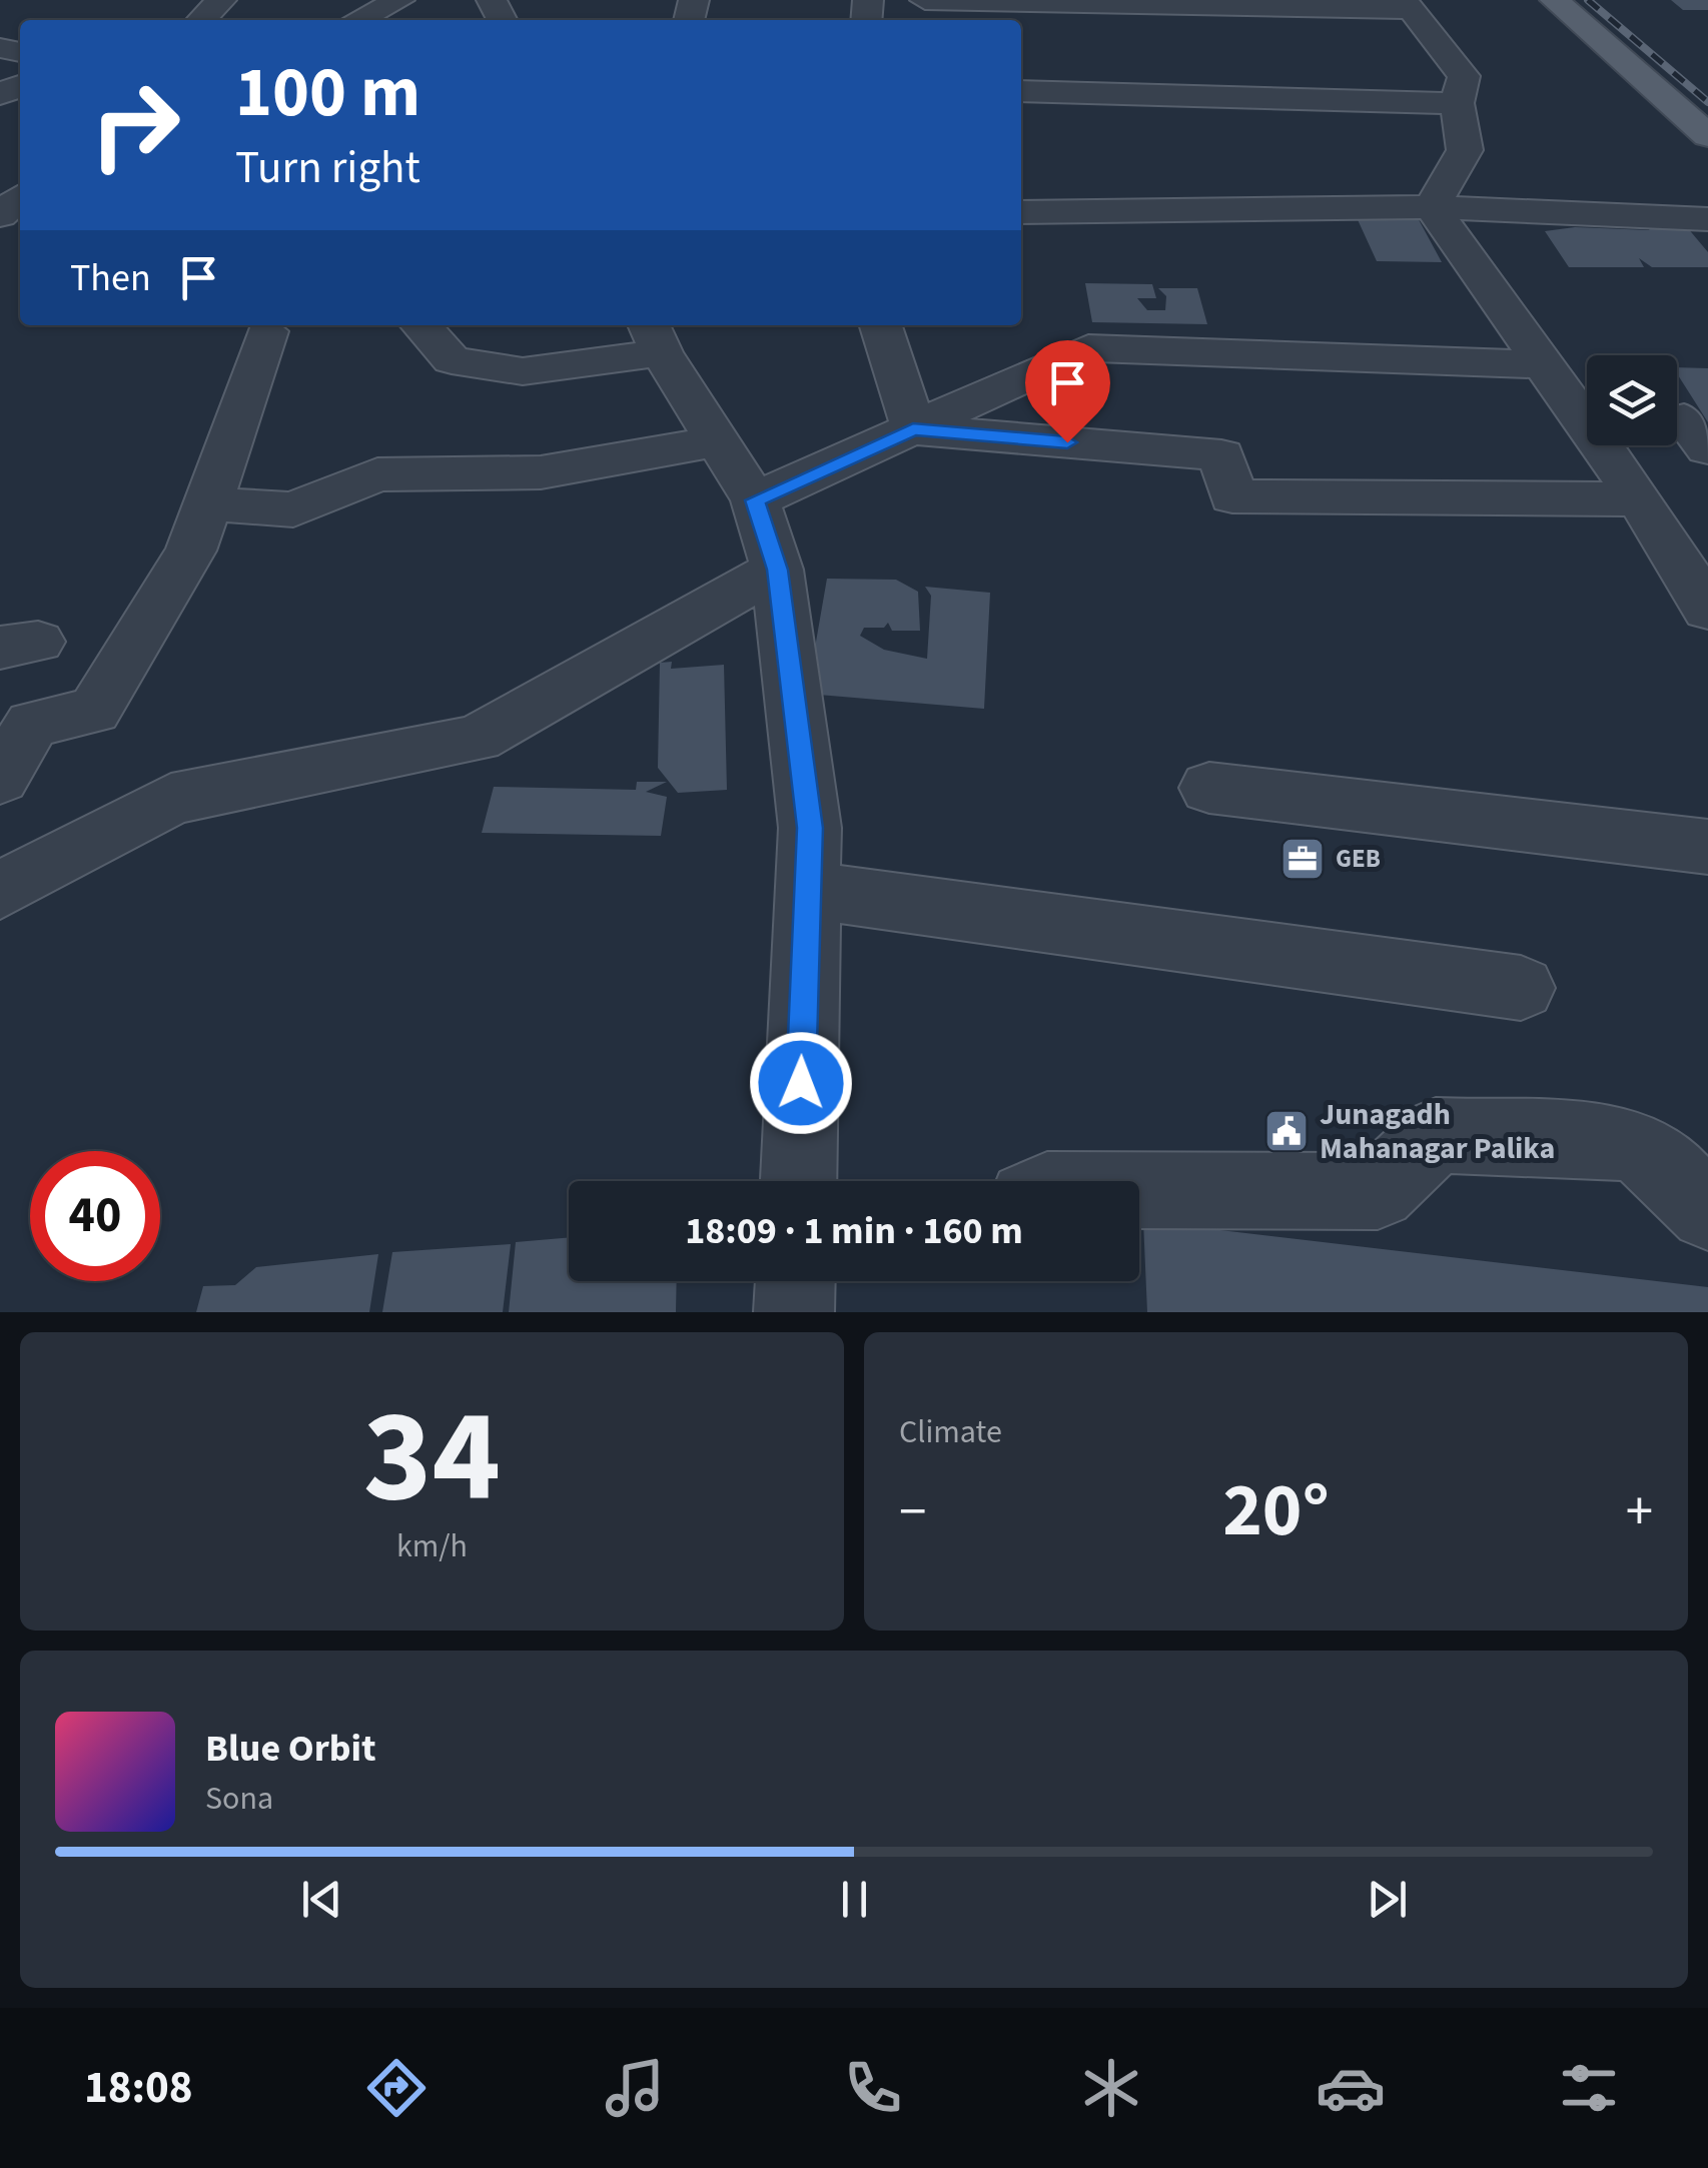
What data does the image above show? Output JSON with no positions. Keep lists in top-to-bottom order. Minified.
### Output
{"places":{"office":["GEB"],"public building":["Junagadh Mahanagar Palika"]},"page":{"turn":["100 m","Turn right"],"then":"Then","limit":"40","trip":"18:09 · 1 min · 160 m","tile":[["34","km/h"],"Climate"],"heat":["−","20°","+"],"song":["Blue Orbit","Sona"],"tabs":"18:08"}}
